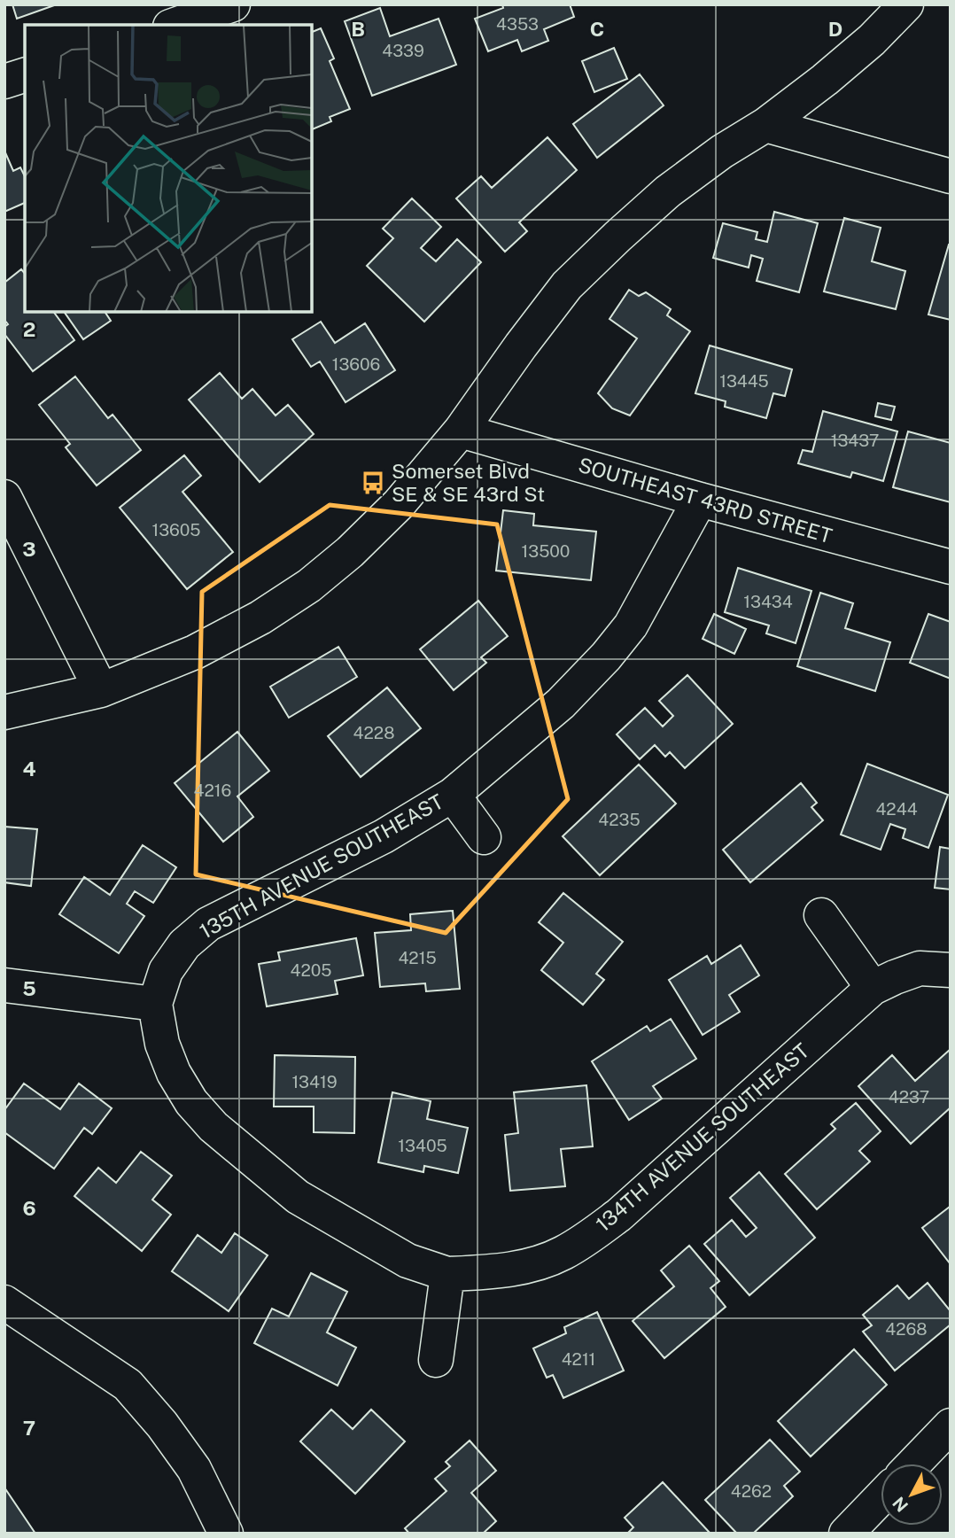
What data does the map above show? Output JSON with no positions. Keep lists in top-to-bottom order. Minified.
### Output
{"streets":{"street":["SOUTHEAST 43RD STREET","135TH AVENUE SOUTHEAST","134TH AVENUE SOUTHEAST"]},"crossings":[["SOUTHEAST 43RD STREET","135TH AVENUE SOUTHEAST"]],"places":{"bus stop":["Somerset Blvd SE & SE 43rd St"]},"house_numbers":["4353","4339","13606","13445","13437","13605","13500","13434","4228","4216","4244","4235","4215","4205","13419","4237","13405","4268","4211","4262"],"north":"bottom left","grid":{"columns":["B","C","D"],"rows":["2","3","4","5","6","7"]}}
